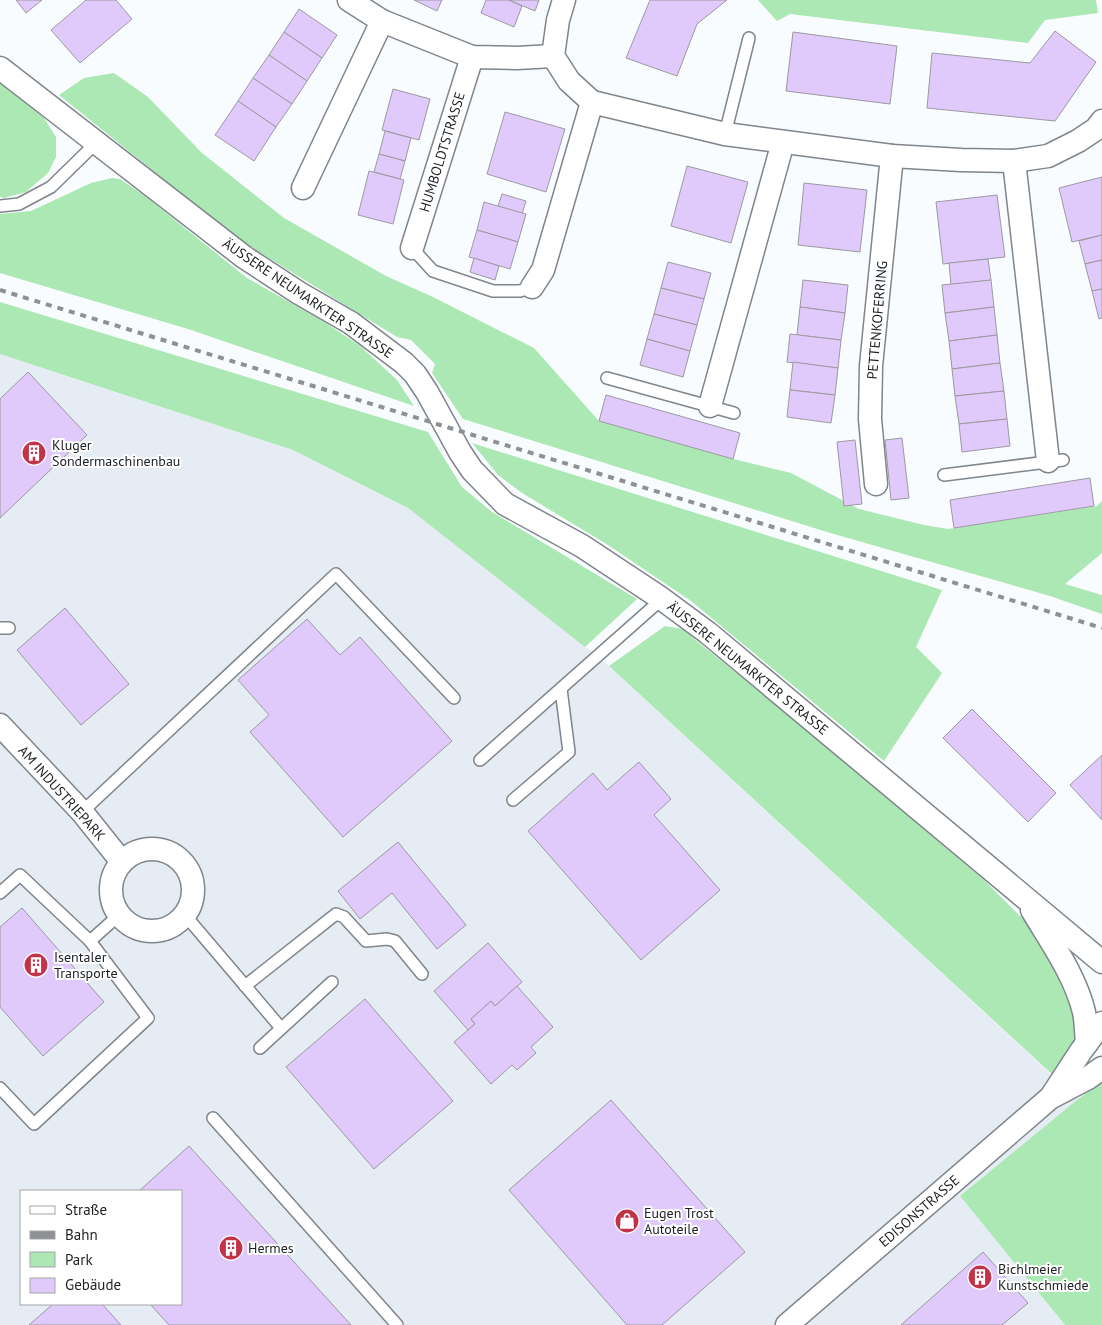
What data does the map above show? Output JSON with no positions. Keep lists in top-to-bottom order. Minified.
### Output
{"streets":{"street":["HUMBOLDTSTRASSE","ÄUSSERE NEUMARKTER STRASSE","PETTENKOFERRING","AM INDUSTRIEPARK","EDISONSTRASSE"]},"places":{"building":["Kluger Sondermaschinenbau","Isentaler Transporte","Hermes","Bichlmeier Kunstschmiede"],"shop":["Eugen Trost Autoteile"]},"legend":["Straße","Bahn","Park","Gebäude"]}
